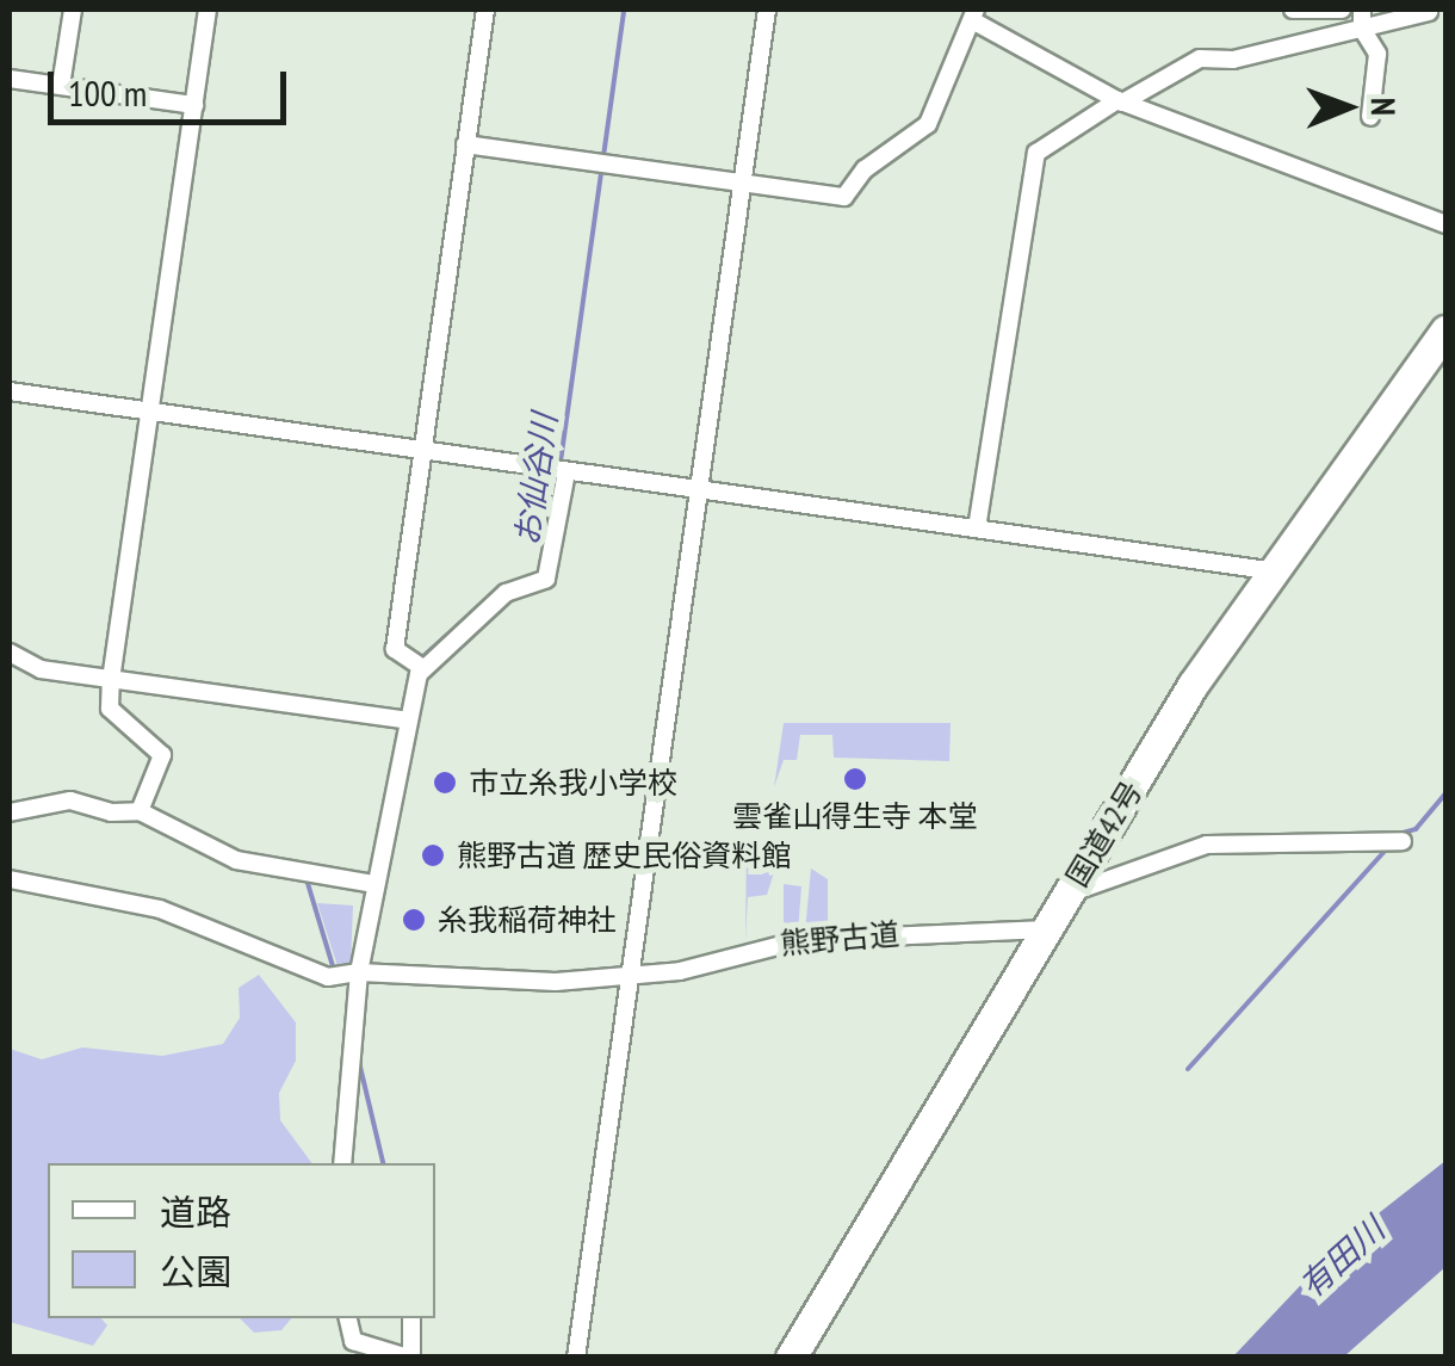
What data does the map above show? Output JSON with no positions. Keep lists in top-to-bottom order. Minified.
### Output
{"streets":{"highway":["国道42号"],"street":["熊野古道"]},"crossings":[["国道42号","熊野古道"]],"water":["お仙谷川","有田川"],"places":["雲雀山得生寺 本堂","市立糸我小学校","熊野古道 歴史民俗資料館","糸我稲荷神社"],"legend":["道路","公園"],"scale_bar":"100 m","north":"right"}
